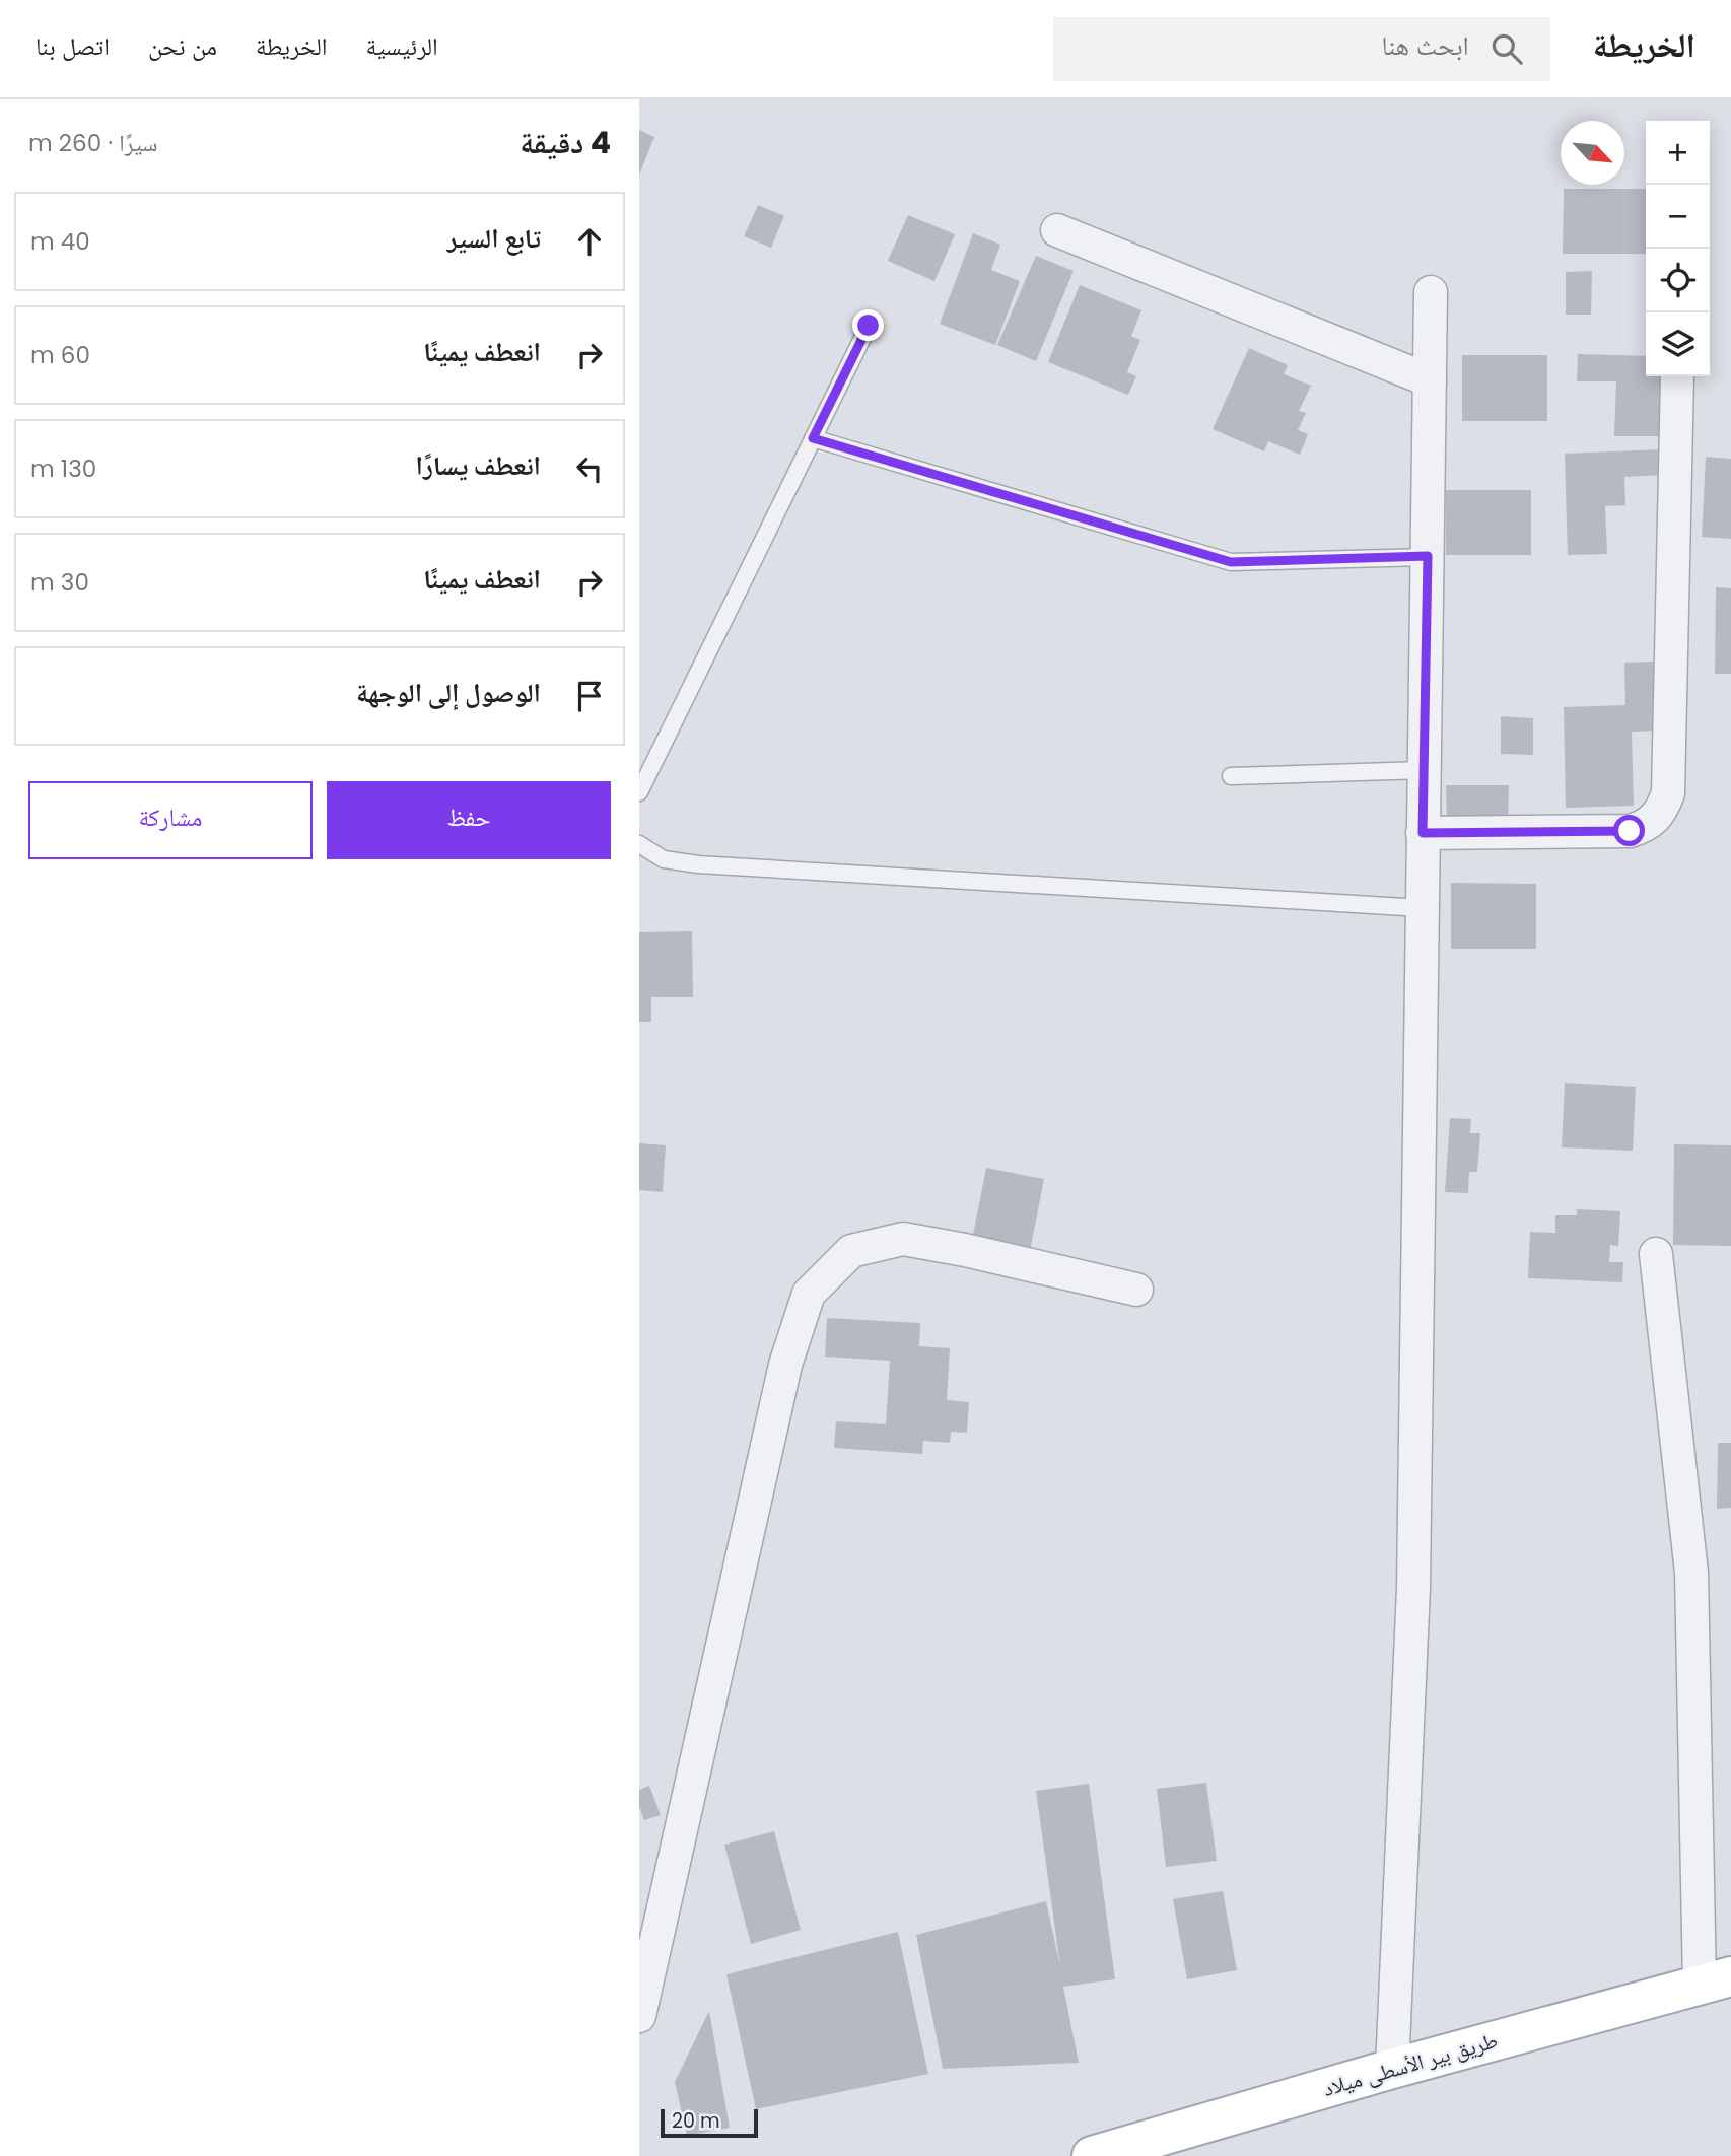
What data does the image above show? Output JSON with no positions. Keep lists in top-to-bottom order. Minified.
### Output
{"streets":{"main road":["طريق بير الأسطى ميلاد"]},"scale_bar":"20 m","north":"bottom right","page":{"header":"الخريطة","search":"ابحث هنا","nav":["الرئيسية","الخريطة","من نحن","اتصل بنا"],"heading":["4 دقيقة","سيرًا · 260 m"],"map_buttons":["+","−"],"list":[["تابع السير","40 m"],["انعطف يمينًا","60 m"],["انعطف يسارًا","130 m"],["انعطف يمينًا","30 m"],"الوصول إلى الوجهة"],"buttons":["حفظ","مشاركة"],"scale":"20 m"}}
